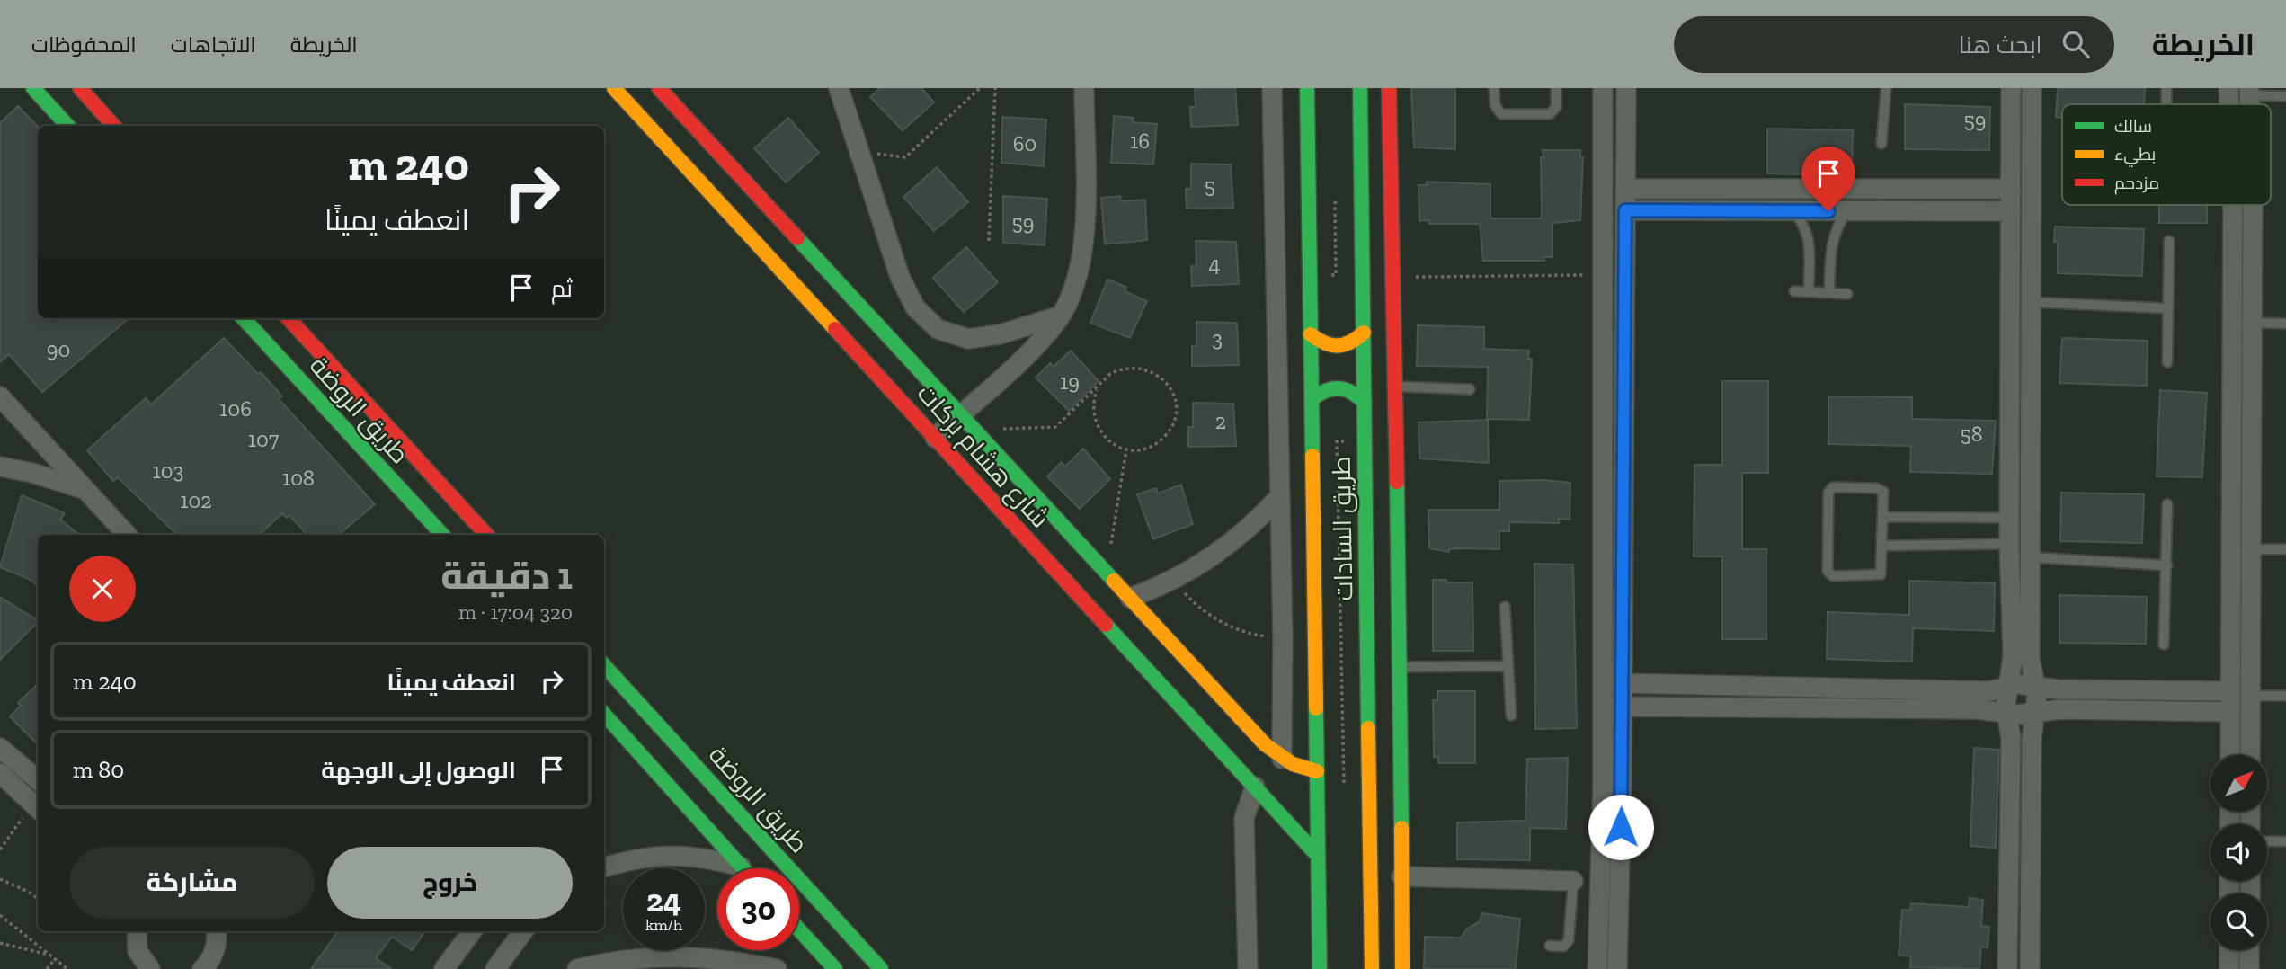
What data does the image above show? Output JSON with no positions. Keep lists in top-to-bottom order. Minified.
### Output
{"streets":{"street":["طريق الروضة","شارع هشام بركات","طريق السادات"]},"crossings":[["شارع هشام بركات","طريق السادات"]],"house_numbers":["59","16","60","5","59","4","3","90","19","106","2","58","107","103","108","102"],"legend":["سالك","بطيء","مزدحم"],"north":"top right","page":{"header":"الخريطة","search":"ابحث هنا","nav":["الخريطة","الاتجاهات","المحفوظات"],"turn":["240 m","انعطف يمينًا"],"then":"ثم","heading":["1 دقيقة","320 m · 17:04"],"list":[{"name":"انعطف يمينًا","value":"240 m"},{"name":"الوصول إلى الوجهة","value":"80 m"}],"buttons":["خروج","مشاركة"],"speed":"24 km/h","limit":"30"}}
